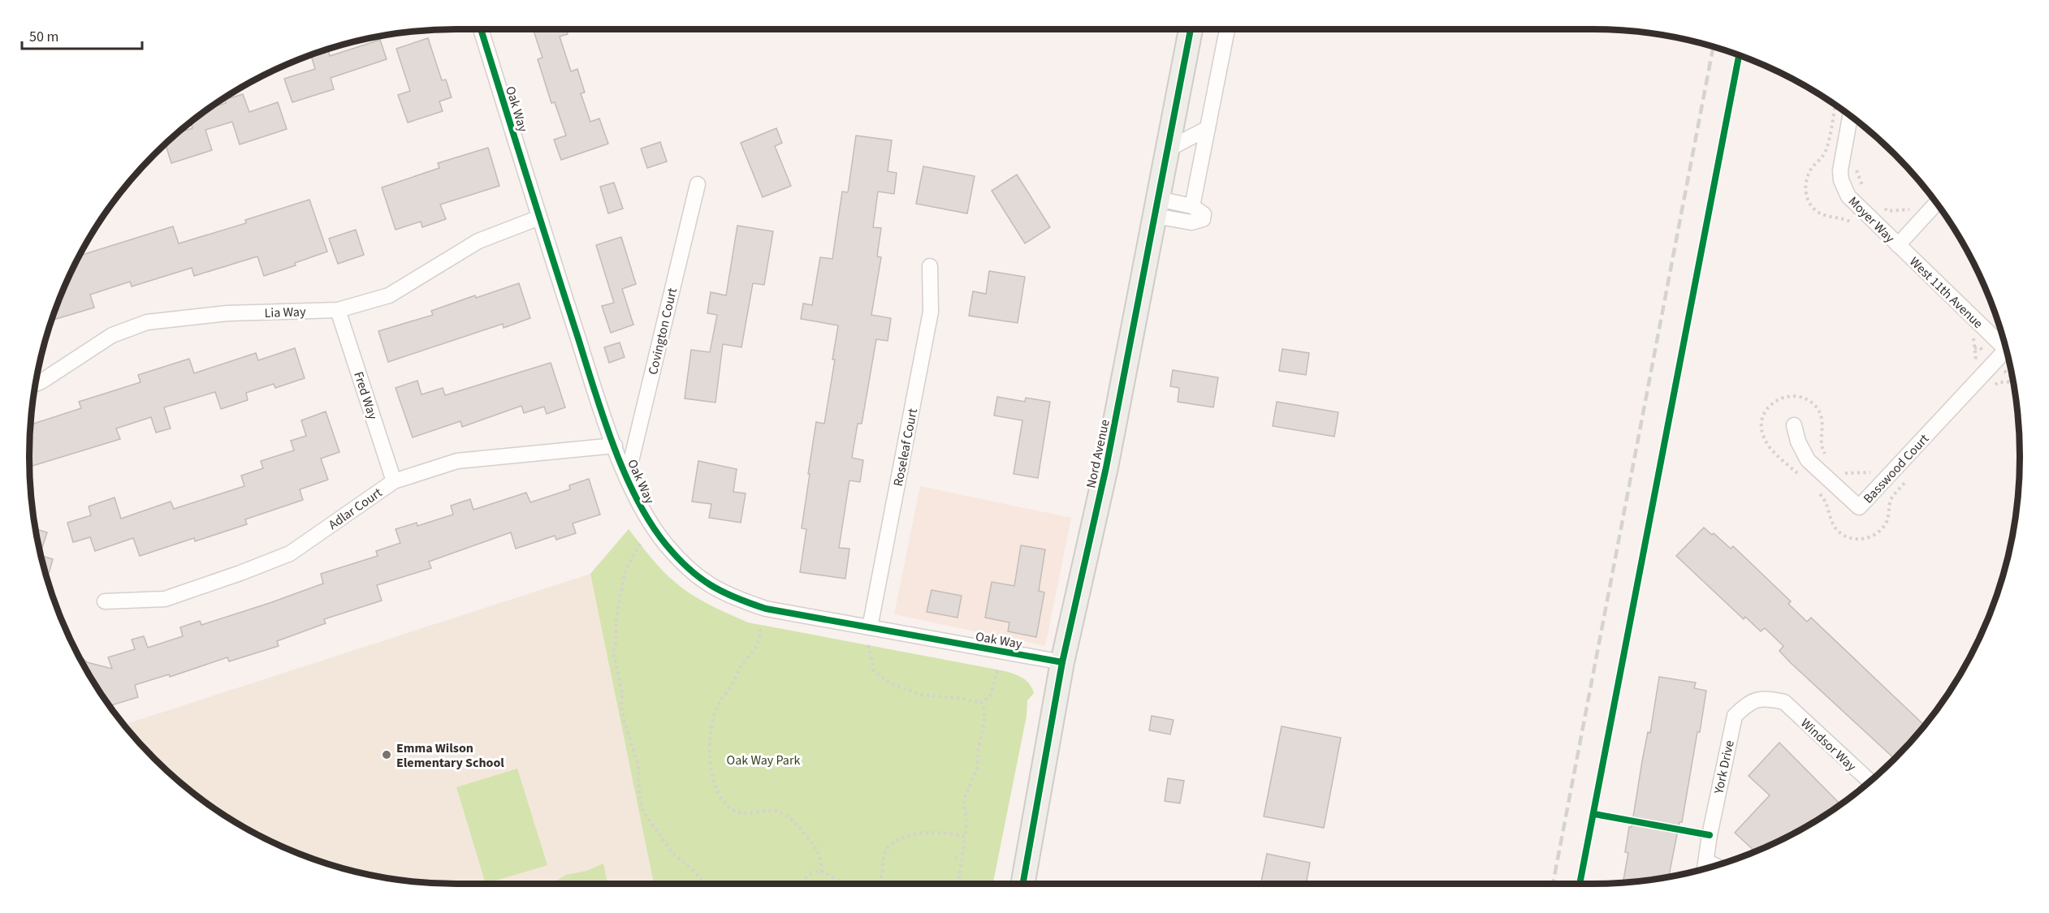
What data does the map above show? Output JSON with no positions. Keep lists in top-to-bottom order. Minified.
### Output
{"streets":{"main road":["Nord Avenue"],"street":["Oak Way","Moyer Way","West 11th Avenue","Lia Way","Covington Court","Fred Way","Roseleaf Court","Basswood Court","Adlar Court","Windsor Way","York Drive"]},"crossings":[["Oak Way","Lia Way"],["Oak Way","Covington Court"],["Oak Way","Roseleaf Court"],["Oak Way","Nord Avenue"],["Oak Way","Adlar Court"],["Moyer Way","West 11th Avenue"],["Lia Way","Fred Way"],["Fred Way","Adlar Court"],["Windsor Way","York Drive"]],"parks":["Oak Way Park"],"places":["Emma Wilson Elementary School"],"scale_bar":"50 m"}
